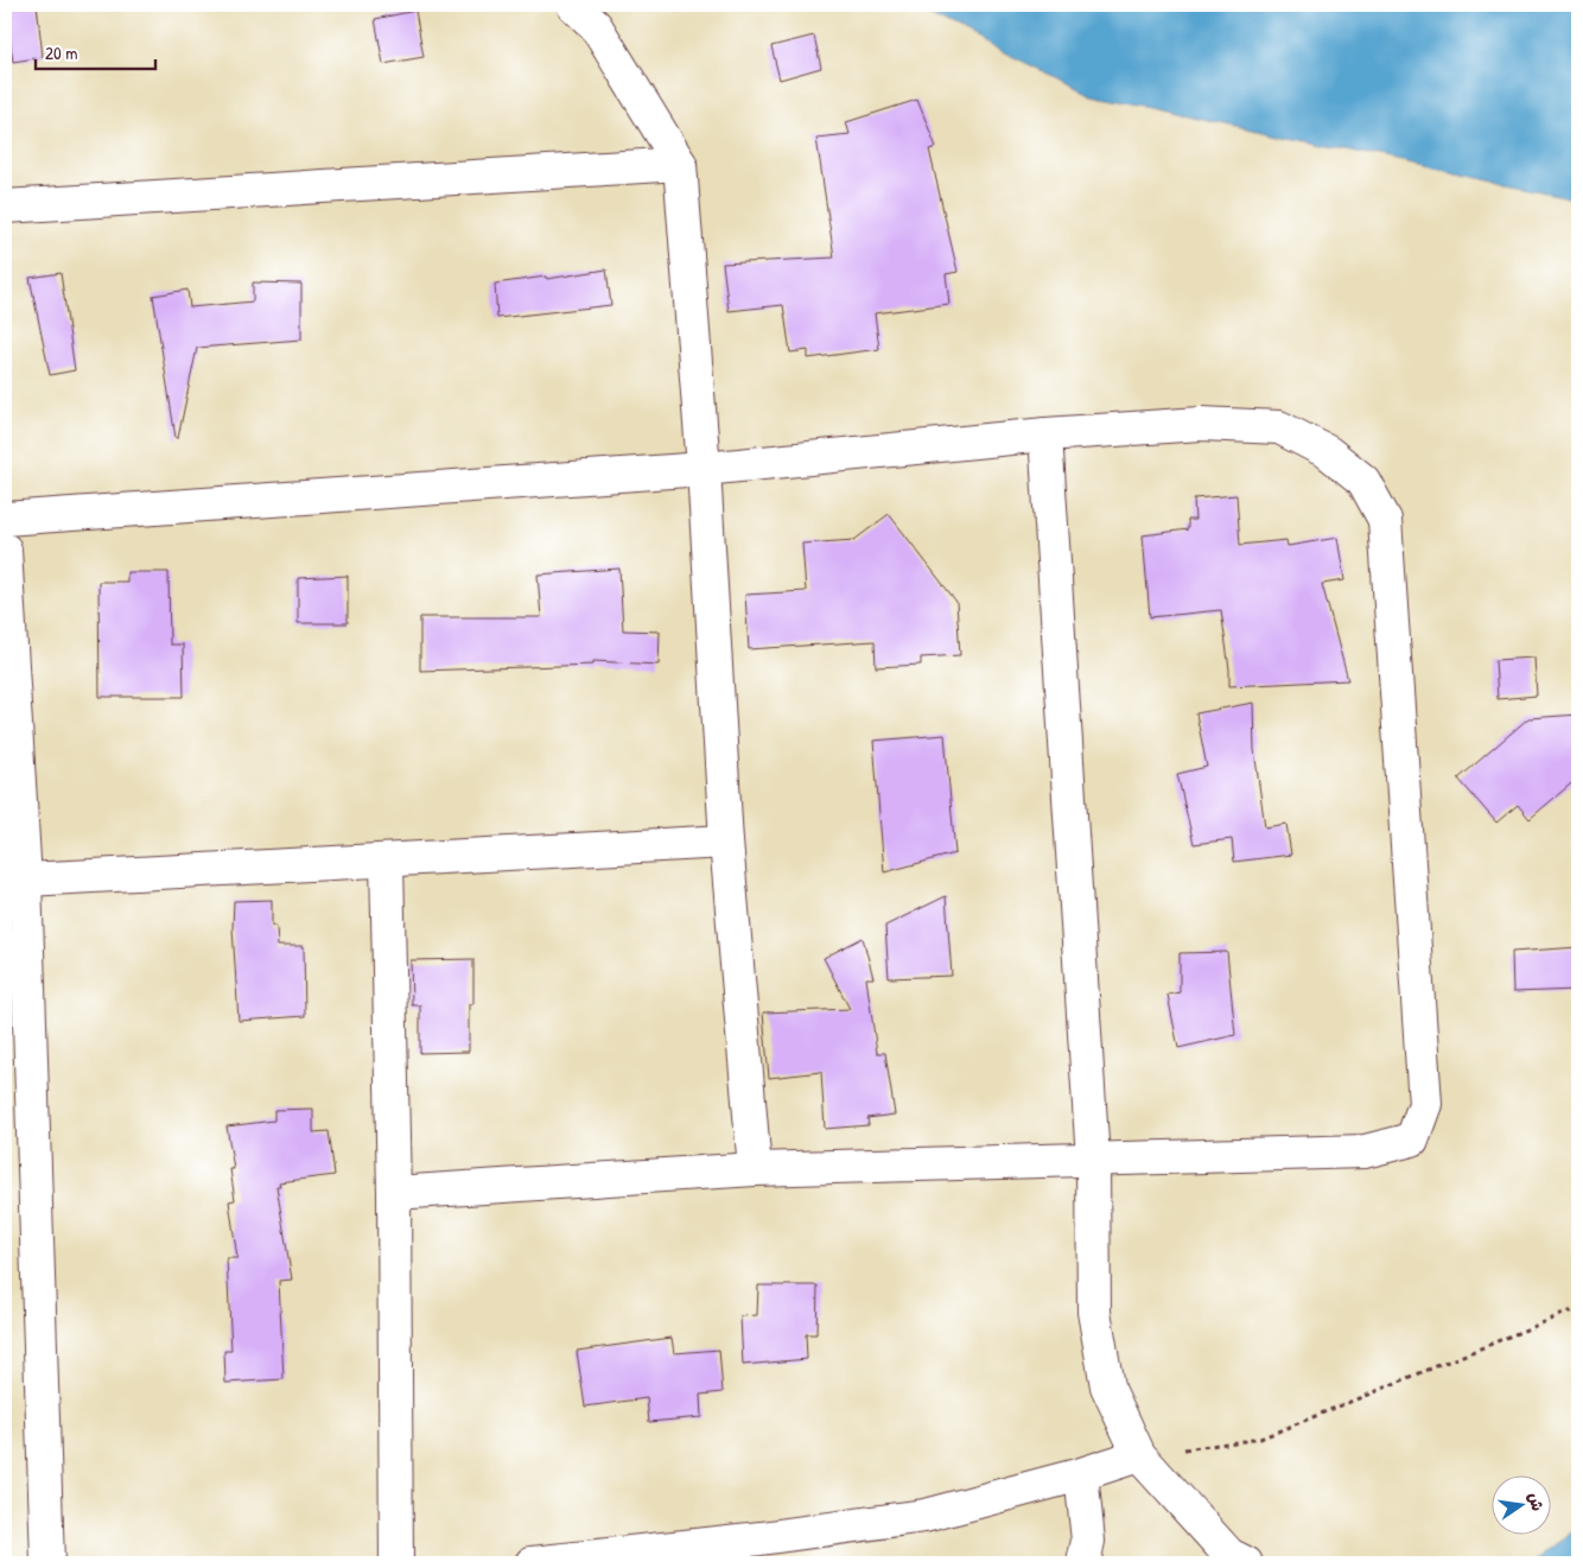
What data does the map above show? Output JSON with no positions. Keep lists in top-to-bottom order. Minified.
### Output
{"scale_bar":"20 m","north":"right"}
